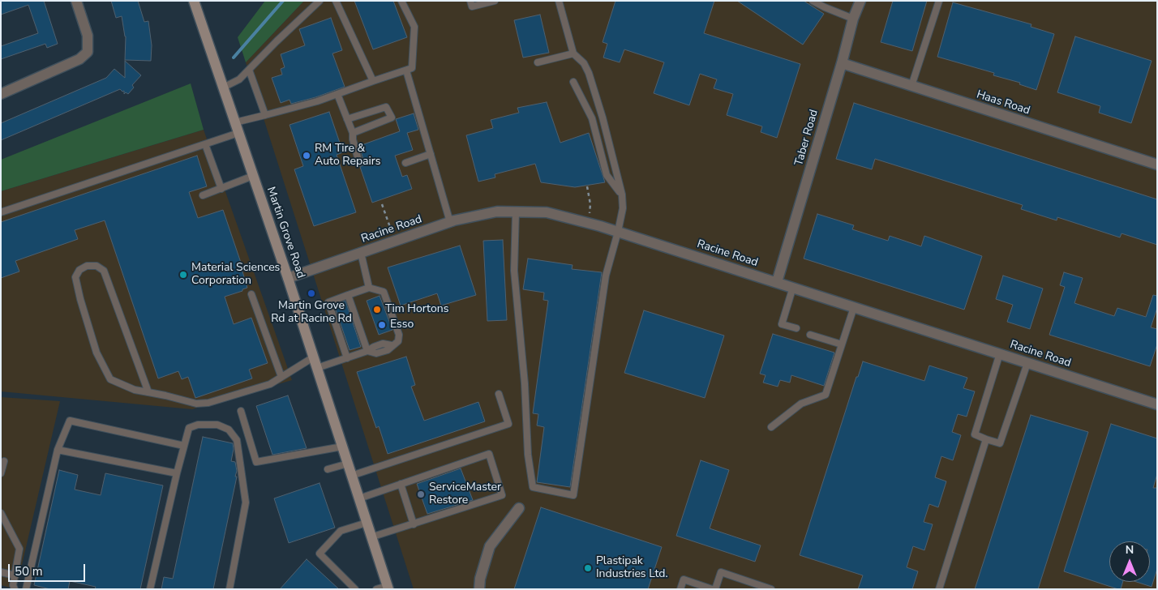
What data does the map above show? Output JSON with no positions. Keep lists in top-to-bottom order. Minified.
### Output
{"streets":{"main road":["Martin Grove Road"],"street":["Haas Road","Taber Road","Racine Road"]},"crossings":[["Haas Road","Taber Road"],["Taber Road","Racine Road"],["Racine Road","Martin Grove Road"]],"places":["RM Tire & Auto Repairs","Material Sciences Corporation","Martin Grove Rd at Racine Rd","Tim Hortons","Esso","ServiceMaster Restore","Plastipak Industries Ltd."],"scale_bar":"50 m","north":"top"}
